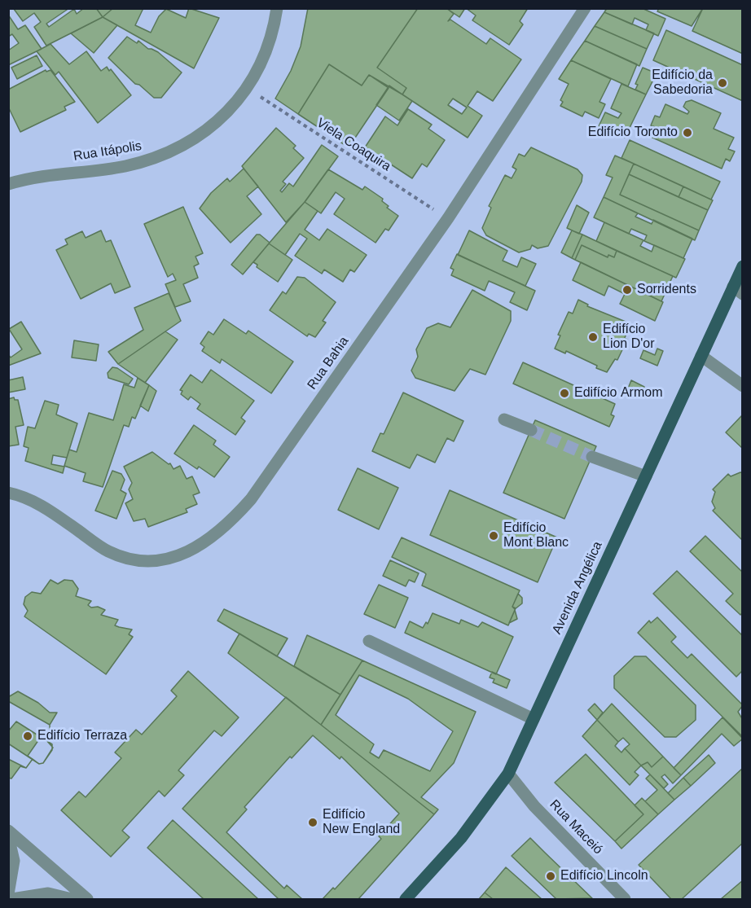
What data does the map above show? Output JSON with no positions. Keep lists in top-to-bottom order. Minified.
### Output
{"streets":{"main road":["Avenida Angélica"],"street":["Rua Itápolis","Rua Bahia","Rua Maceió"],"path":["Viela Coaquira"]},"crossings":[["Viela Coaquira","Rua Itápolis"],["Viela Coaquira","Rua Bahia"],["Avenida Angélica","Rua Maceió"]],"places":["Edifício da Sabedoria","Edifício Toronto","Sorridents","Edifício Lion D'or","Edifício Armom","Edifício Mont Blanc","Edifício Terraza","Edifício New England","Edifício Lincoln"]}
